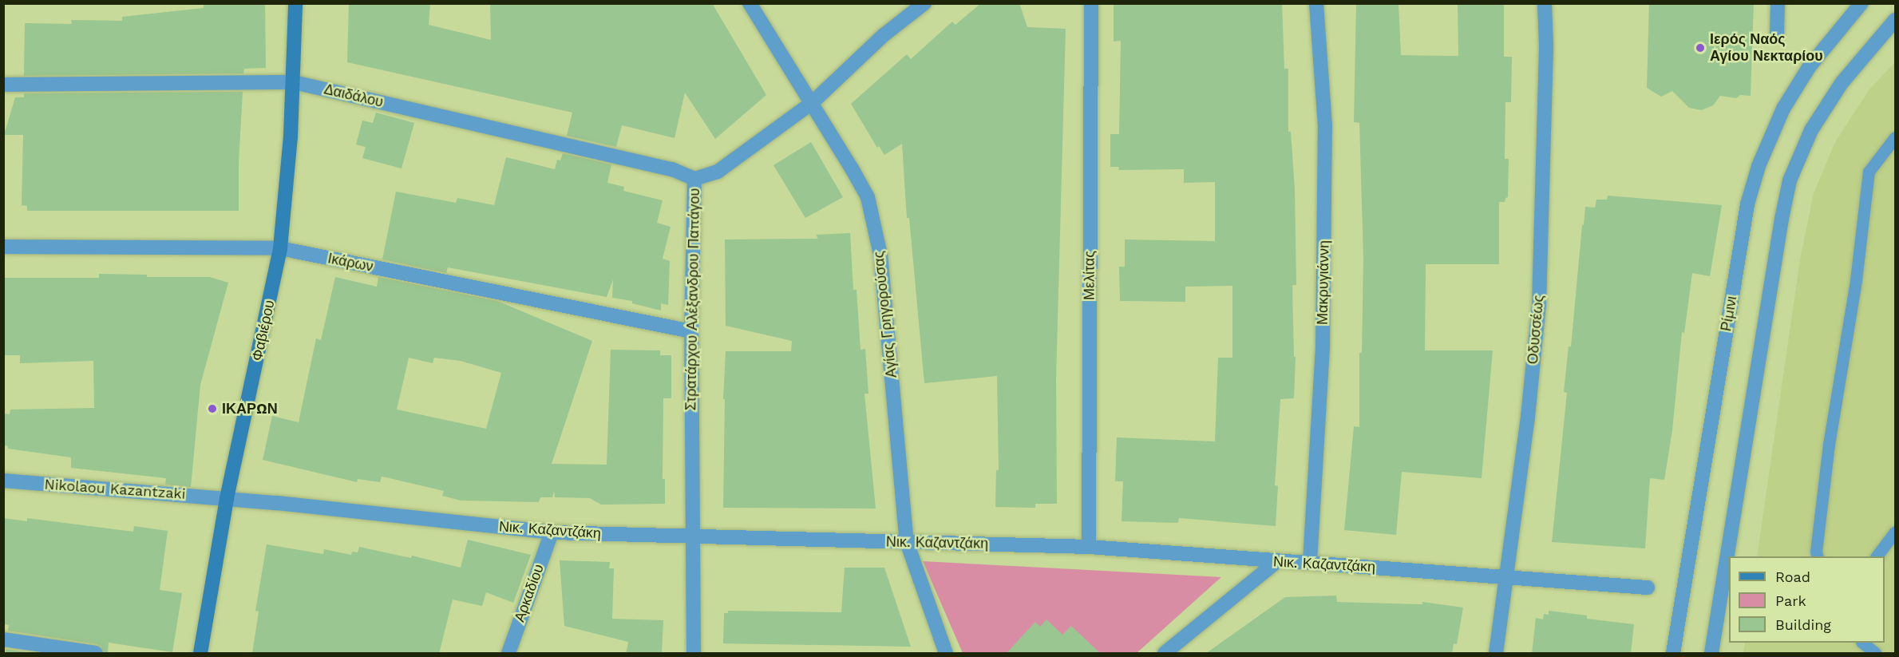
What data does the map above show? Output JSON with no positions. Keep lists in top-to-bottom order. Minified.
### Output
{"streets":{"main road":["Φαβιέρου"],"street":["Δαιδάλου","Ικάρων","Μελίτας","Μακρυγιάννη","Στρατάρχου Αλέξανδρου Παπάγου","Ρίμινι","Αγίας Γρηγορούσας","Οδυσσέως","Nikolaou Kazantzaki","Νικ. Καζαντζάκη","Αρκαδίου"]},"crossings":[["Δαιδάλου","Στρατάρχου Αλέξανδρου Παπάγου"],["Δαιδάλου","Φαβιέρου"],["Ικάρων","Στρατάρχου Αλέξανδρου Παπάγου"],["Ικάρων","Φαβιέρου"],["Μελίτας","Νικ. Καζαντζάκη"],["Μακρυγιάννη","Νικ. Καζαντζάκη"],["Στρατάρχου Αλέξανδρου Παπάγου","Αγίας Γρηγορούσας"],["Στρατάρχου Αλέξανδρου Παπάγου","Νικ. Καζαντζάκη"],["Αγίας Γρηγορούσας","Νικ. Καζαντζάκη"],["Οδυσσέως","Νικ. Καζαντζάκη"],["Φαβιέρου","Nikolaou Kazantzaki"],["Φαβιέρου","Νικ. Καζαντζάκη"],["Nikolaou Kazantzaki","Νικ. Καζαντζάκη"],["Νικ. Καζαντζάκη","Αρκαδίου"]],"places":["Ιερός Ναός Αγίου Νεκταρίου","ΙΚΑΡΩΝ"],"legend":["Road","Park","Building"]}
